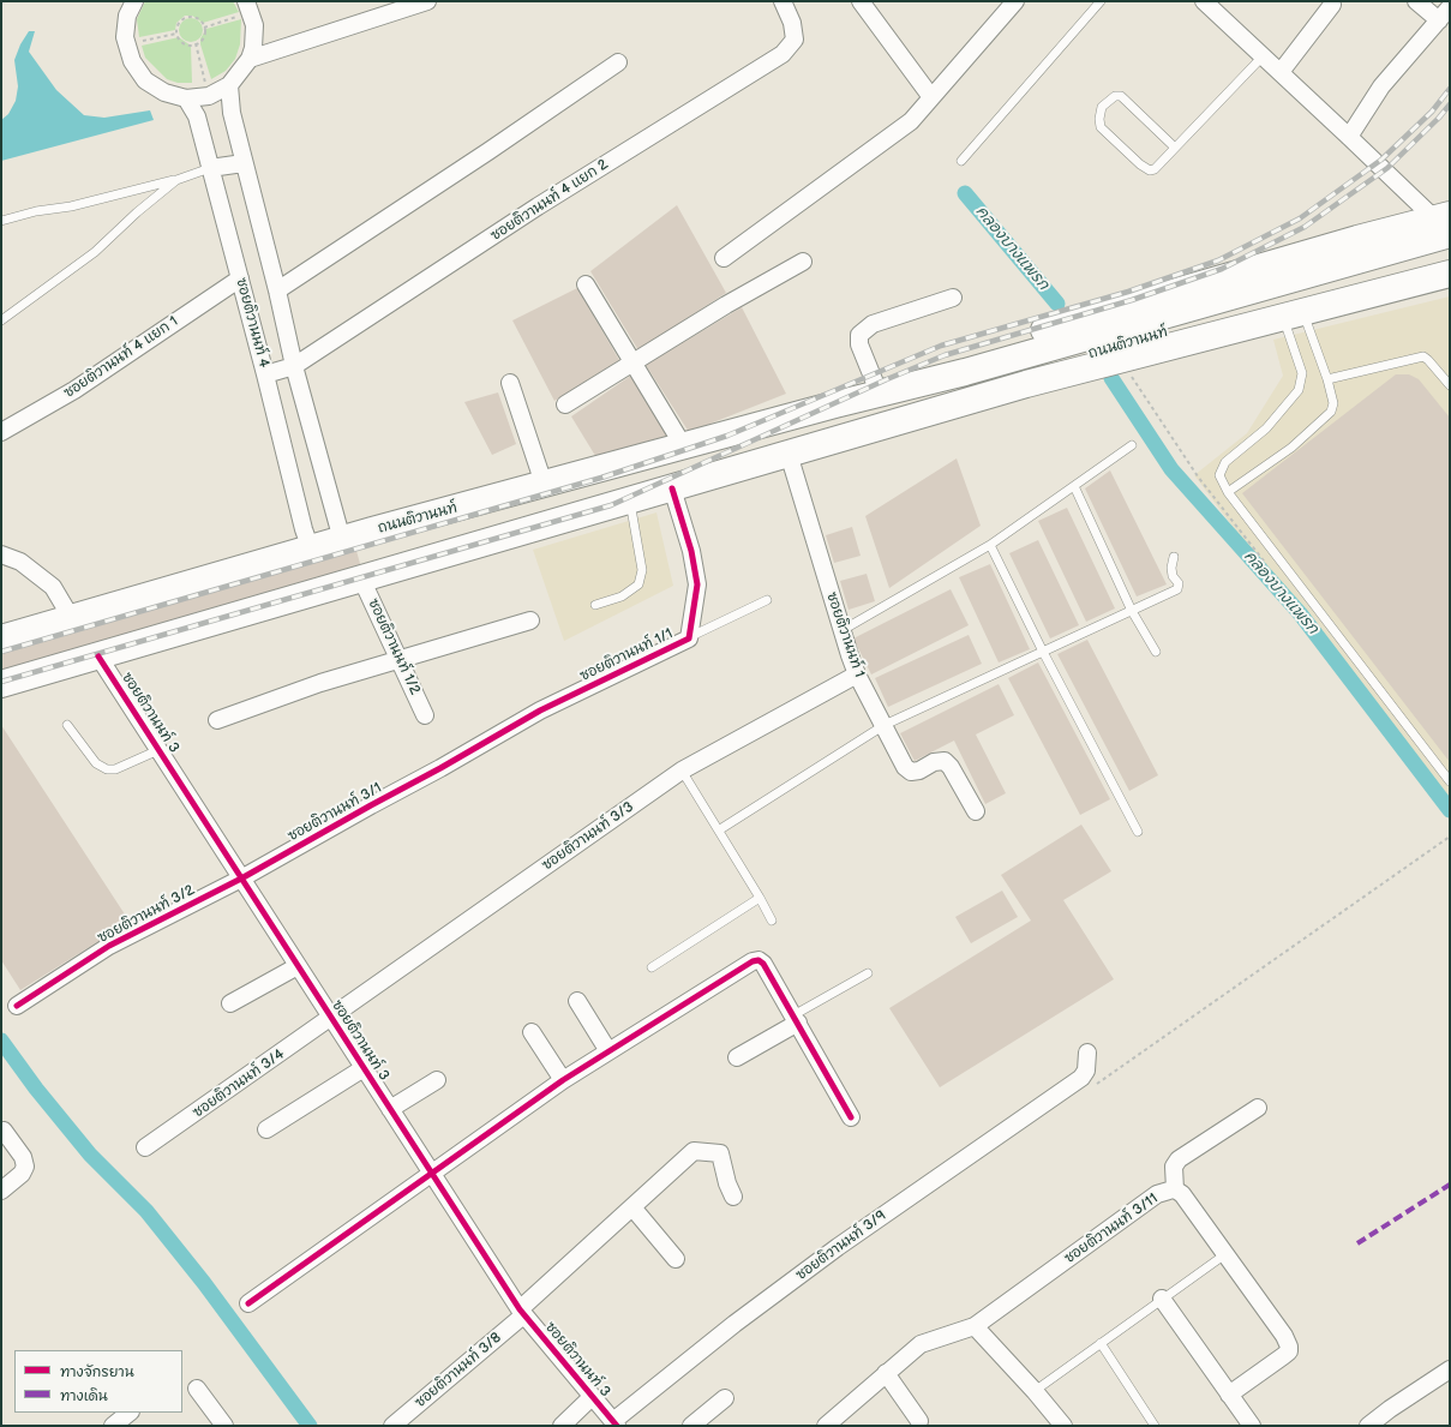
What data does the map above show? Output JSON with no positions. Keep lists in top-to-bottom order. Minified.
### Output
{"streets":{"main road":["ถนนติวานนท์"],"street":["ซอยติวานนท์ 4 แยก 2","ซอยติวานนท์ 4","ซอยติวานนท์ 4 แยก 1","ซอยติวานนท์ 1","ซอยติวานนท์ 1/2","ซอยติวานนท์ 1/1","ซอยติวานนท์ 3","ซอยติวานนท์ 3/1","ซอยติวานนท์ 3/3","ซอยติวานนท์ 3/2","ซอยติวานนท์ 3/4","ซอยติวานนท์ 3/11","ซอยติวานนท์ 3/9","ซอยติวานนท์ 3/8"]},"crossings":[["ซอยติวานนท์ 4 แยก 2","ซอยติวานนท์ 4"],["ซอยติวานนท์ 4","ถนนติวานนท์"],["ซอยติวานนท์ 4","ซอยติวานนท์ 4 แยก 1"],["ถนนติวานนท์","ซอยติวานนท์ 1"],["ถนนติวานนท์","ซอยติวานนท์ 1/2"],["ถนนติวานนท์","ซอยติวานนท์ 1/1"],["ถนนติวานนท์","ซอยติวานนท์ 3"],["ซอยติวานนท์ 1","ซอยติวานนท์ 3/3"],["ซอยติวานนท์ 1/1","ซอยติวานนท์ 3/1"],["ซอยติวานนท์ 3","ซอยติวานนท์ 3/1"],["ซอยติวานนท์ 3","ซอยติวานนท์ 3/3"],["ซอยติวานนท์ 3","ซอยติวานนท์ 3/2"],["ซอยติวานนท์ 3","ซอยติวานนท์ 3/4"],["ซอยติวานนท์ 3","ซอยติวานนท์ 3/9"],["ซอยติวานนท์ 3","ซอยติวานนท์ 3/8"],["ซอยติวานนท์ 3/1","ซอยติวานนท์ 3/2"],["ซอยติวานนท์ 3/3","ซอยติวานนท์ 3/4"]],"water":["คลองบางแพรก"],"legend":["ทางจักรยาน","ทางเดิน"]}
